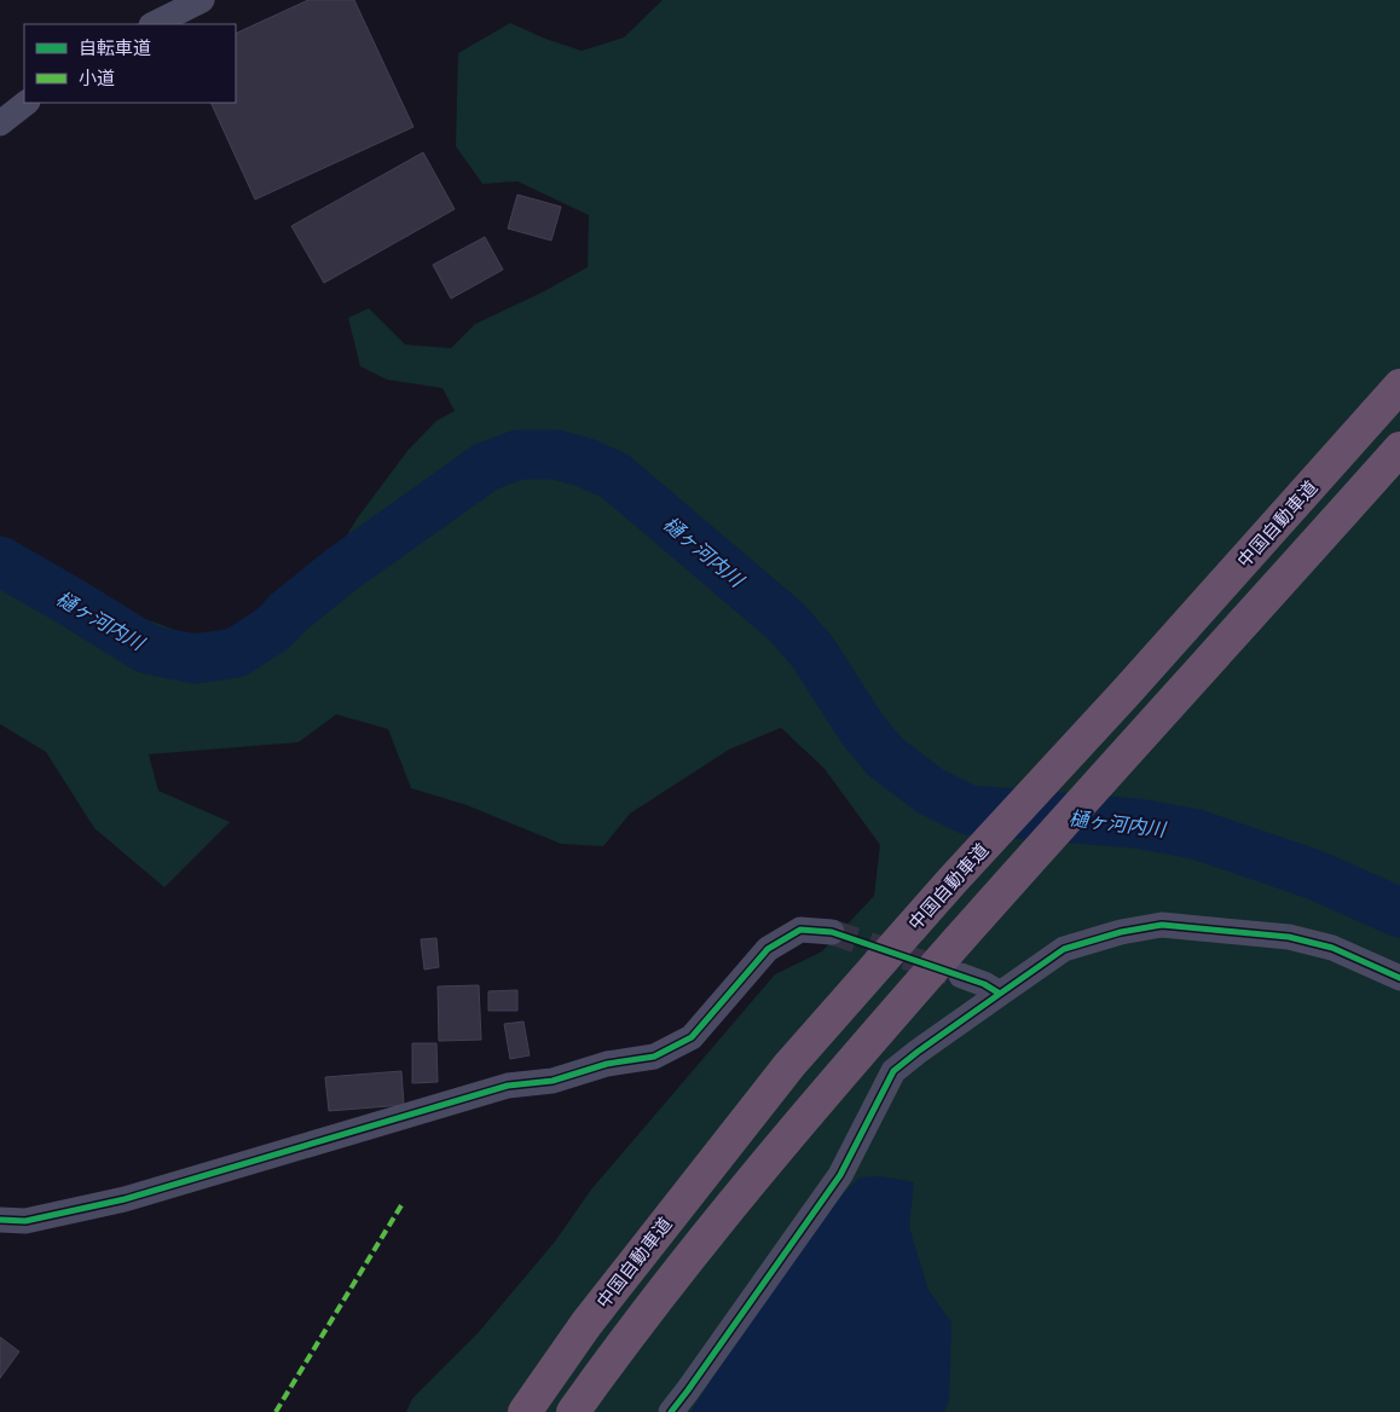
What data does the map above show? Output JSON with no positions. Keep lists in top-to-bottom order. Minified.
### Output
{"streets":{"highway":["中国自動車道"]},"water":["樋ヶ河内川"],"legend":["自転車道","小道"]}
